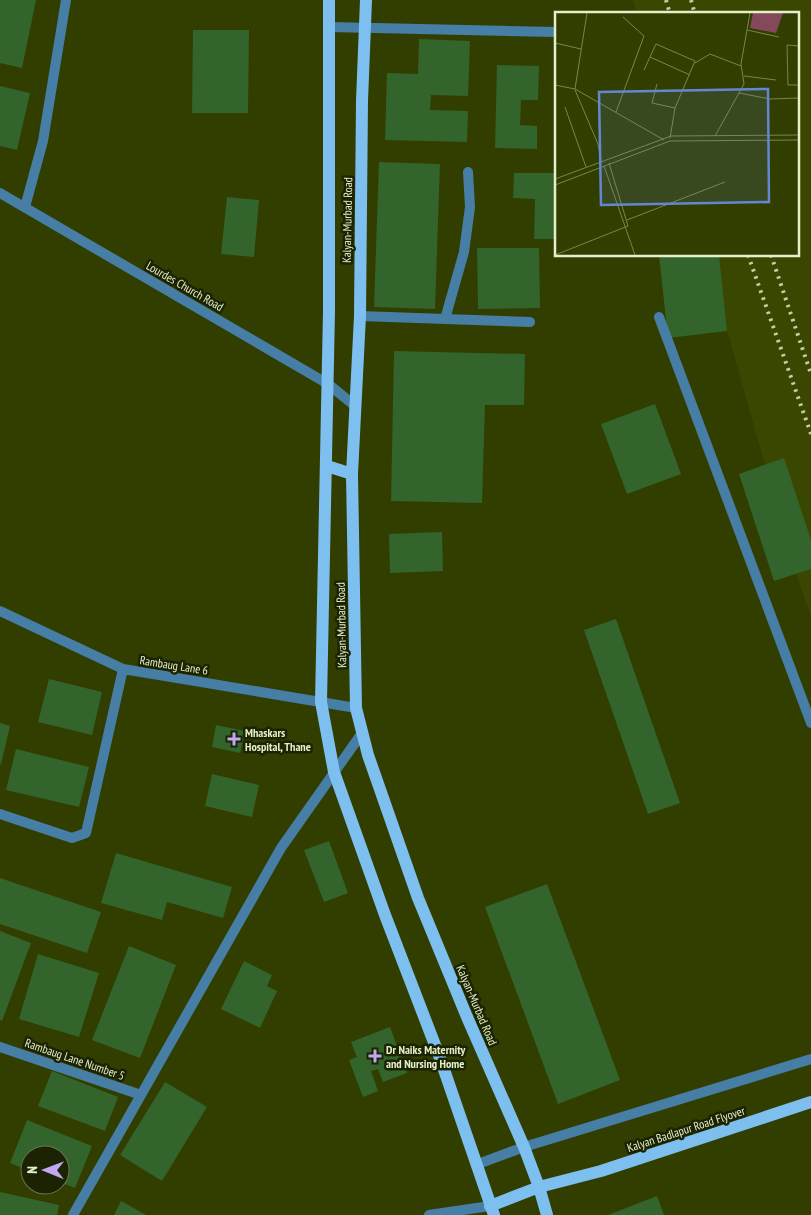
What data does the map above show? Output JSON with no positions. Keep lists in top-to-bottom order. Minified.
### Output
{"streets":{"main road":["Kalyan-Murbad Road","Kalyan Badlapur Road Flyover"],"street":["Lourdes Church Road","Rambaug Lane 6","Rambaug Lane Number 5"]},"crossings":[["Kalyan-Murbad Road","Lourdes Church Road"],["Kalyan-Murbad Road","Rambaug Lane 6"],["Kalyan-Murbad Road","Kalyan Badlapur Road Flyover"]],"places":{"health":["Mhaskars Hospital, Thane","Dr Naiks Maternity and Nursing Home"]},"north":"left"}
